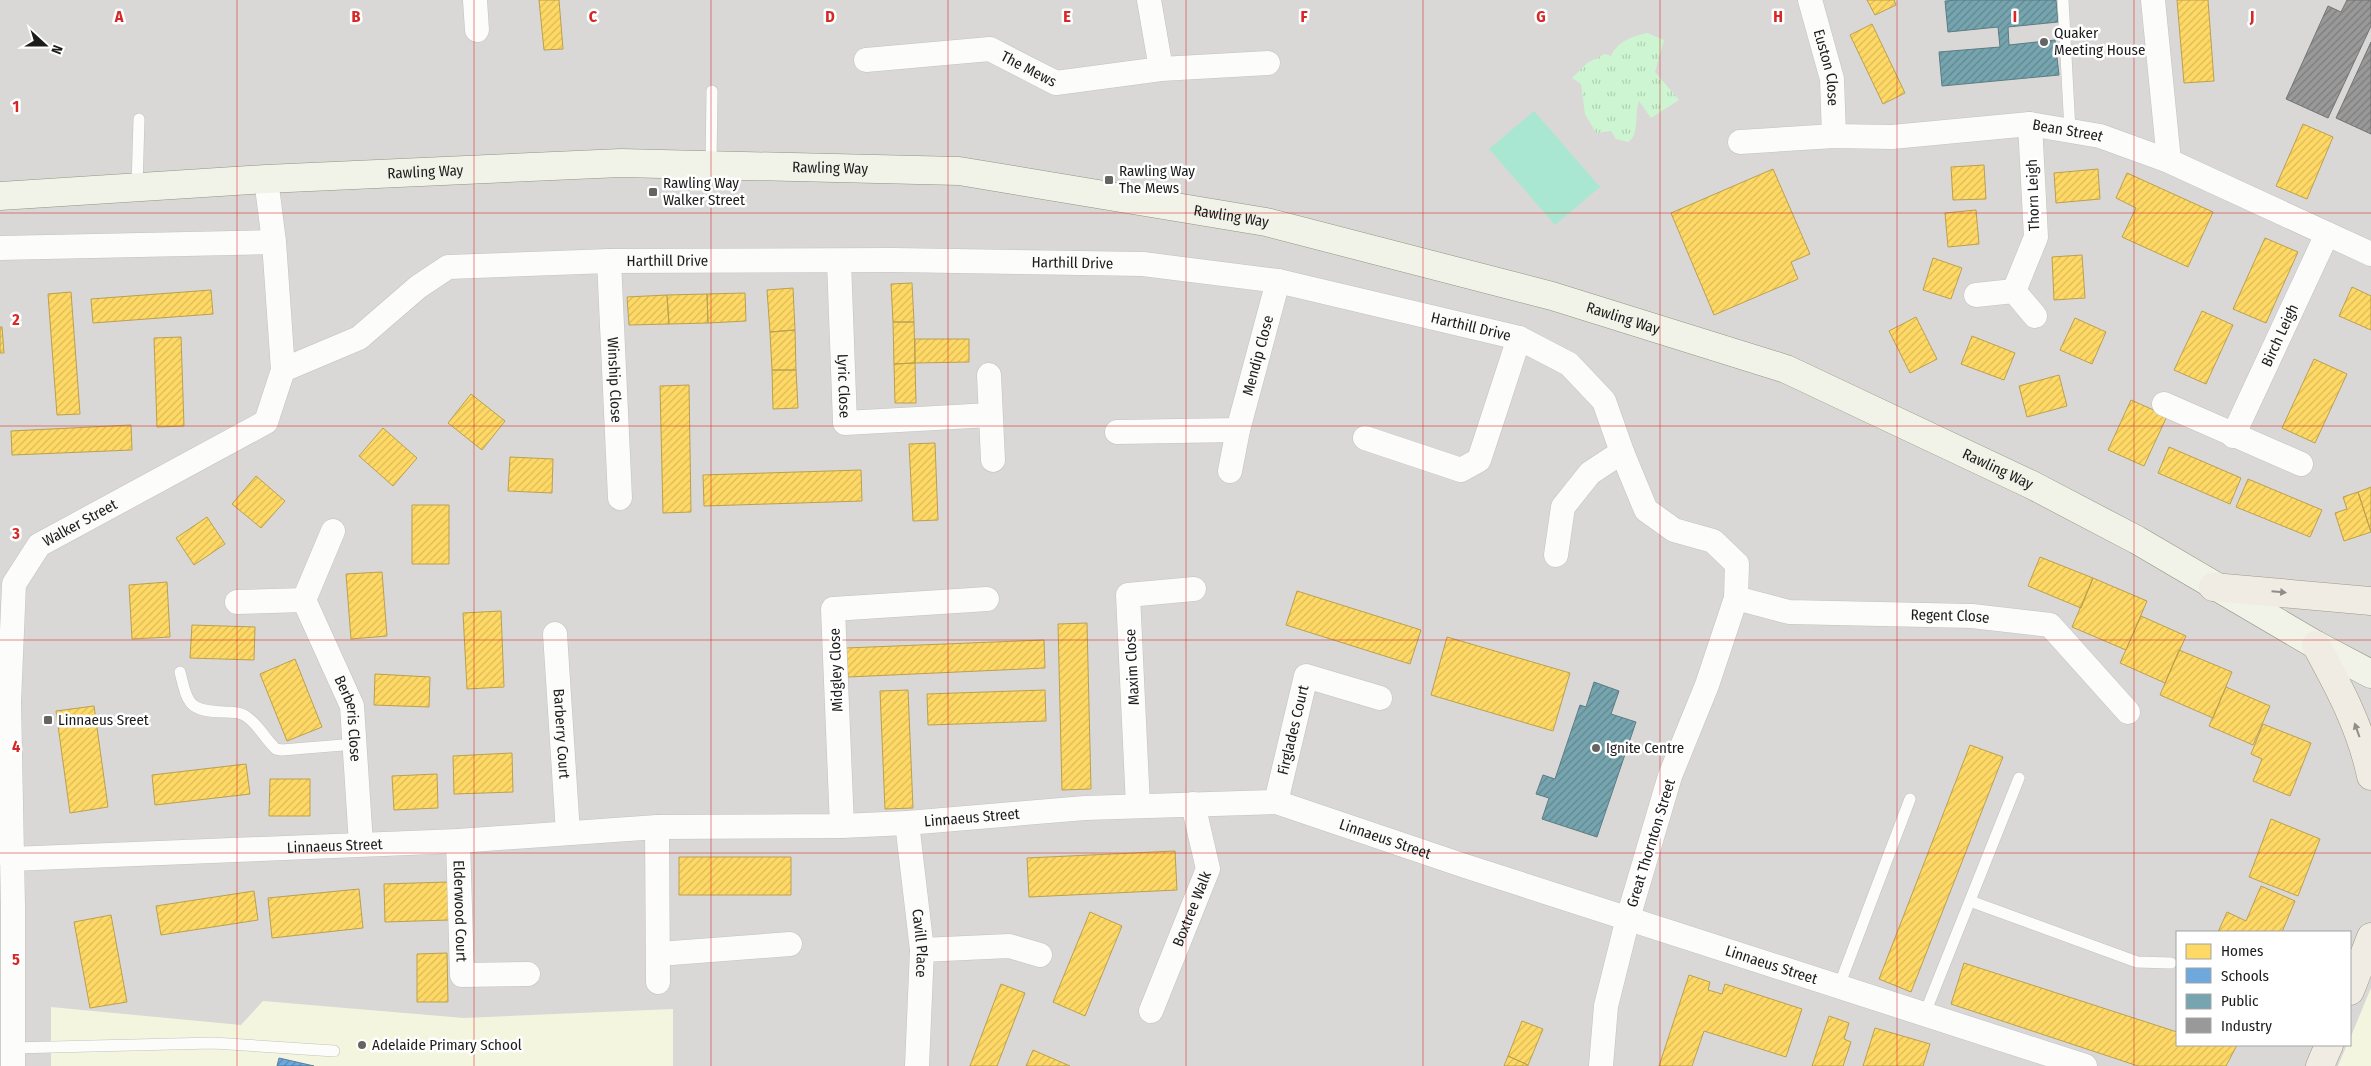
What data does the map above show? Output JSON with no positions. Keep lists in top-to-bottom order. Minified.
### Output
{"streets":{"street":["The Mews","Euston Close","Bean Street","Rawling Way","Thorn Leigh","Harthill Drive","Birch Leigh","Mendip Close","Winship Close","Lyric Close","Walker Street","Regent Close","Maxim Close","Midgley Close","Berberis Close","Firglades Court","Barberry Court","Linnaeus Street","Great Thornton Street","Boxtree Walk","Elderwood Court","Cavill Place"]},"crossings":[["Euston Close","Bean Street"],["Bean Street","Thorn Leigh"],["Bean Street","Birch Leigh"],["Rawling Way","Walker Street"],["Harthill Drive","Mendip Close"],["Harthill Drive","Winship Close"],["Harthill Drive","Lyric Close"],["Harthill Drive","Walker Street"],["Harthill Drive","Regent Close"],["Harthill Drive","Great Thornton Street"],["Walker Street","Linnaeus Street"],["Regent Close","Great Thornton Street"],["Maxim Close","Linnaeus Street"],["Midgley Close","Linnaeus Street"],["Berberis Close","Linnaeus Street"],["Firglades Court","Linnaeus Street"],["Barberry Court","Linnaeus Street"],["Linnaeus Street","Great Thornton Street"],["Linnaeus Street","Boxtree Walk"],["Linnaeus Street","Elderwood Court"],["Linnaeus Street","Cavill Place"]],"places":{"other":["Quaker Meeting House","Ignite Centre","Adelaide Primary School"],"transit":["Rawling Way The Mews","Rawling Way Walker Street","Linnaeus Sreet"]},"legend":["Homes","Schools","Public","Industry"],"north":"right","grid":{"columns":["A","B","C","D","E","F","G","H","I","J"],"rows":["1","2","3","4","5"]}}
